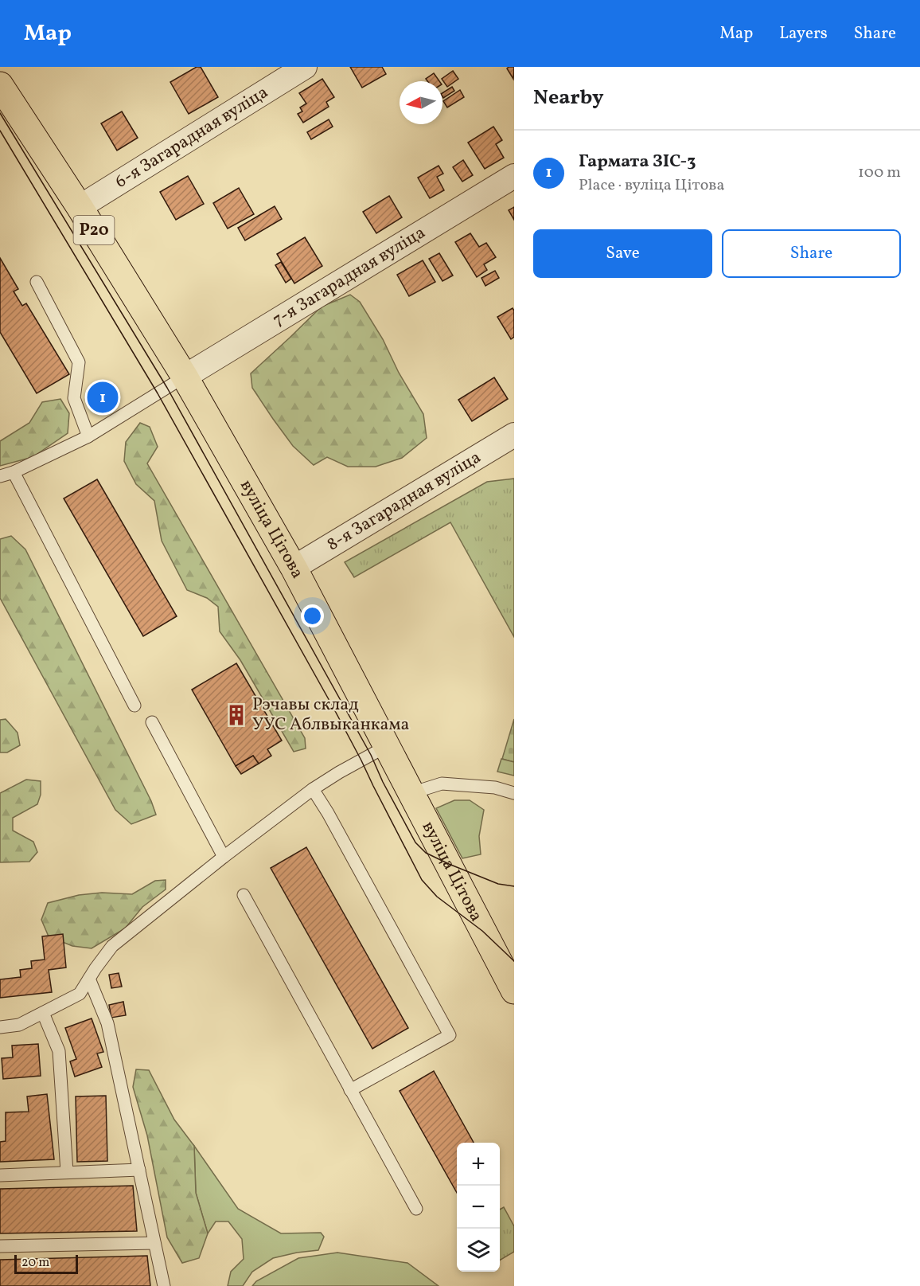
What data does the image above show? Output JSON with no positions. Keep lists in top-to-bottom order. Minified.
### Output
{"streets":{"main road":["Р20","вуліца Цітова"],"street":["6-я Загарадная вуліца","7-я Загарадная вуліца","8-я Загарадная вуліца"]},"crossings":[["6-я Загарадная вуліца","вуліца Цітова"],["7-я Загарадная вуліца","вуліца Цітова"],["8-я Загарадная вуліца","вуліца Цітова"]],"places":{"building":["Рэчавы склад УУС Аблвыканкама"]},"scale_bar":"20 m","north":"left","page":{"header":"Map","nav":["Map","Layers","Share"],"heading":"Nearby","list":[{"mark":"1","name":"Гармата ЗІС-3","note":"Place · вуліца Цітова","value":"100 m"}],"buttons":["Save","Share"],"pins":"1","map_buttons":["+","−"],"scale":"20 m"}}
